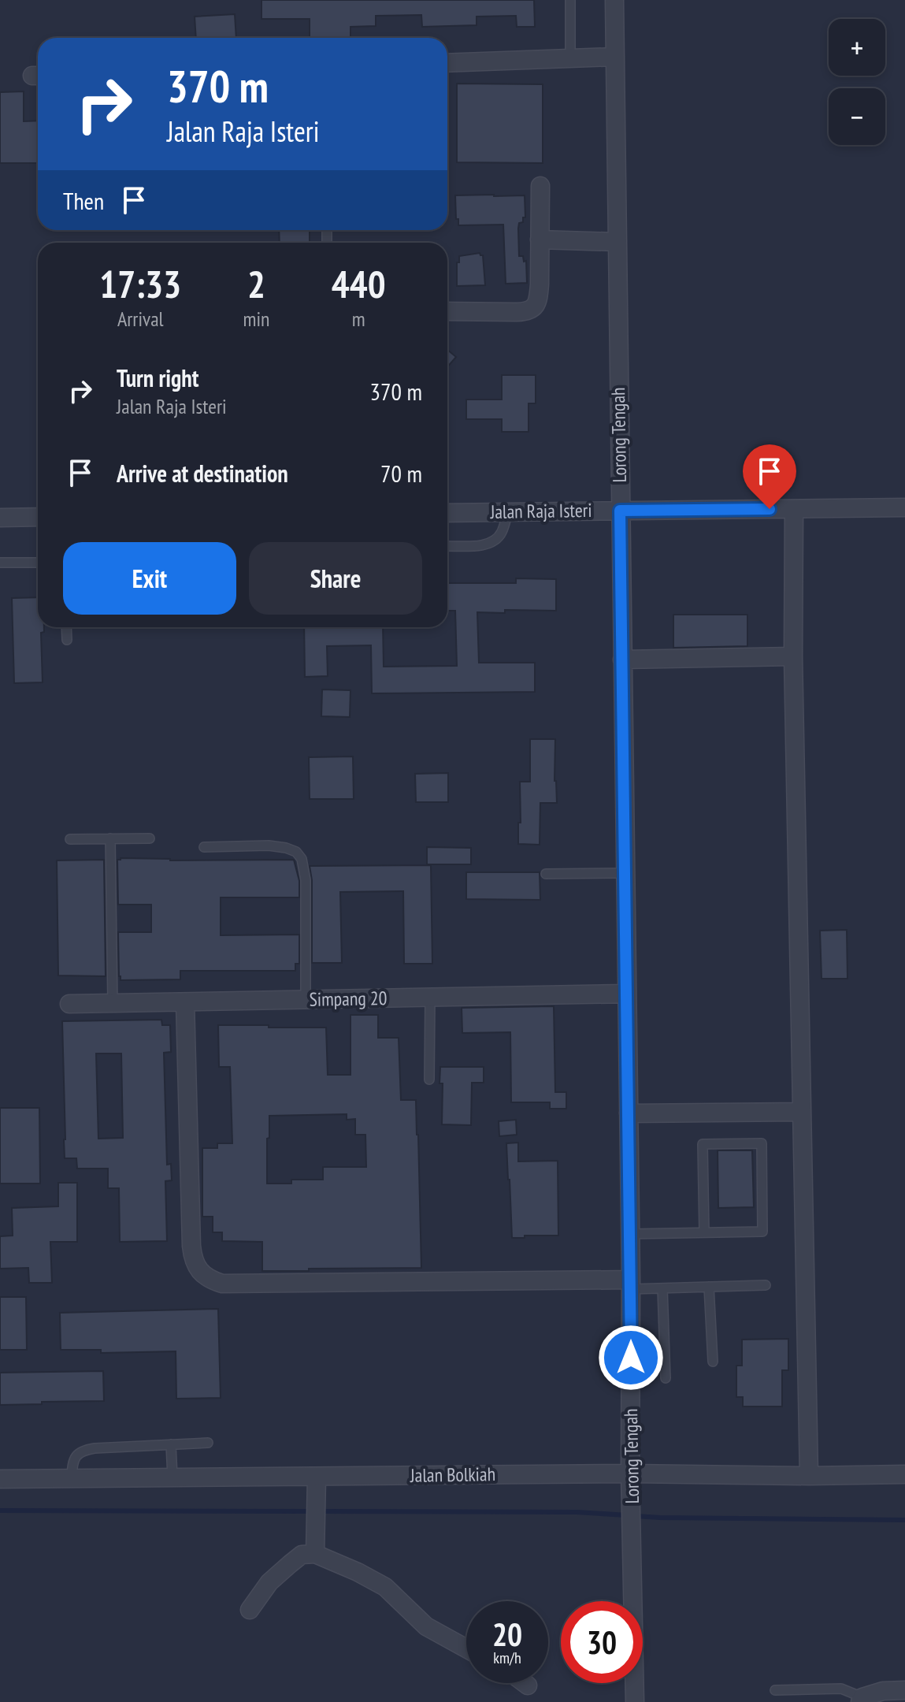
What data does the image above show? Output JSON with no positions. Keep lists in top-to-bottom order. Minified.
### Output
{"streets":{"street":["Lorong Tengah","Jalan Raja Isteri","Simpang 20","Jalan Bolkiah"]},"crossings":[["Lorong Tengah","Jalan Raja Isteri"],["Lorong Tengah","Simpang 20"],["Lorong Tengah","Jalan Bolkiah"]],"page":{"map_buttons":["+","−"],"turn":["370 m","Jalan Raja Isteri"],"then":"Then","eta":["17:33","Arrival","2","min","440","m"],"list":[{"name":"Turn right","note":"Jalan Raja Isteri","value":"370 m"},{"name":"Arrive at destination","value":"70 m"}],"buttons":["Exit","Share"],"speed":"20 km/h","limit":"30"}}
